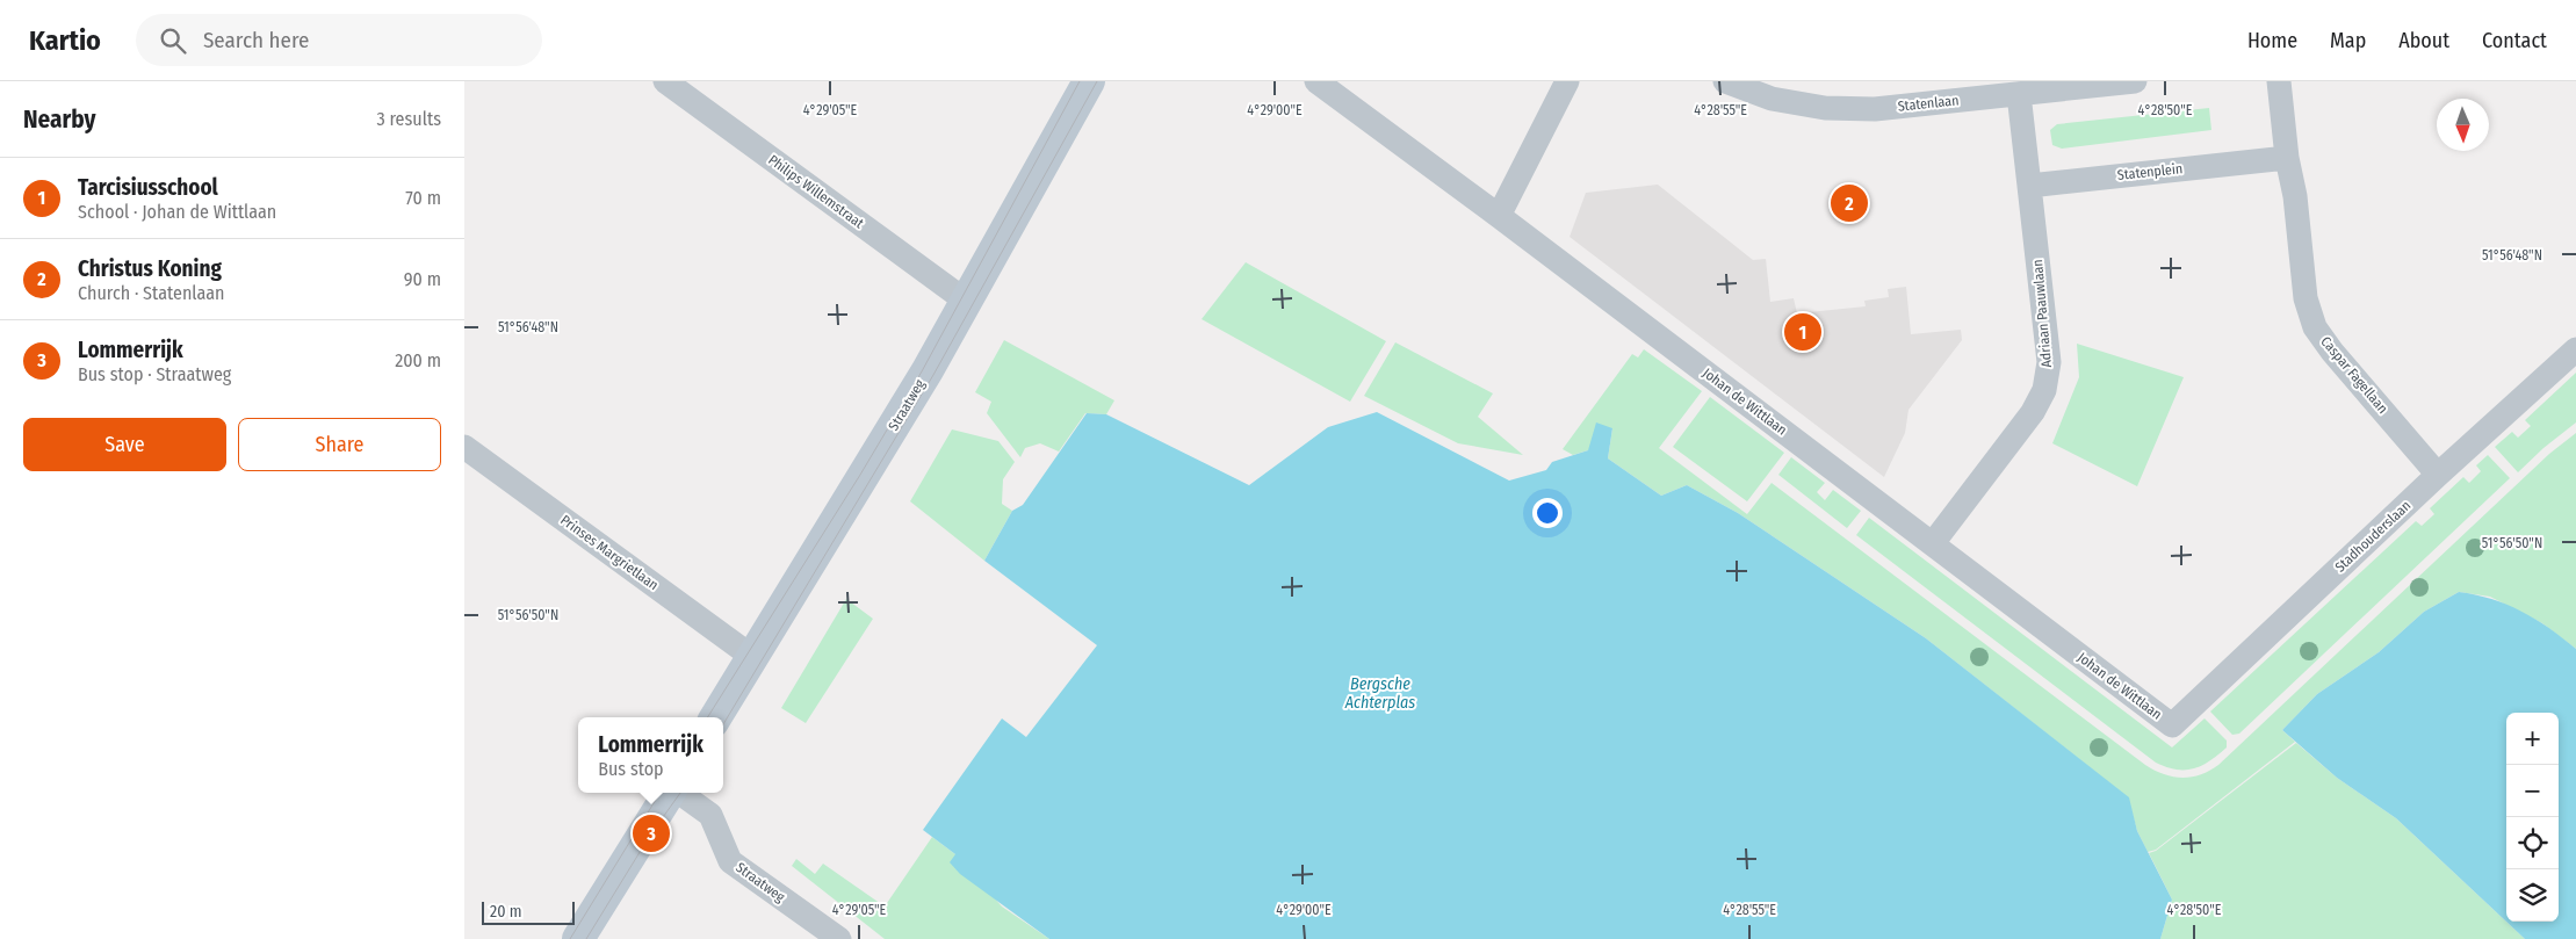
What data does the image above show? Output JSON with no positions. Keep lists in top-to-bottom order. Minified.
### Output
{"streets":{"street":["Statenlaan","Statenplein","Philips Willemstraat","Adriaan Paauwlaan","Caspar Fagellaan","Johan de Wittlaan","Straatweg","Stadhouderslaan","Prinses Margrietlaan"]},"crossings":[["Statenplein","Adriaan Paauwlaan"],["Statenplein","Caspar Fagellaan"],["Philips Willemstraat","Straatweg"],["Adriaan Paauwlaan","Johan de Wittlaan"],["Caspar Fagellaan","Stadhouderslaan"],["Johan de Wittlaan","Stadhouderslaan"],["Straatweg","Prinses Margrietlaan"]],"water":["Bergsche Achterplas"],"scale_bar":"20 m","north":"bottom","page":{"header":"Kartio","search":"Search here","nav":["Home","Map","About","Contact"],"heading":["Nearby","3 results"],"list":[{"mark":"1","name":"Tarcisiusschool","note":"School · Johan de Wittlaan","value":"70 m"},{"mark":"2","name":"Christus Koning","note":"Church · Statenlaan","value":"90 m"},{"mark":"3","name":"Lommerrijk","note":"Bus stop · Straatweg","value":"200 m"}],"pins":["2","1","3"],"buttons":["Save","Share"],"map_buttons":["+","−"],"popup":["Lommerrijk","Bus stop"],"scale":"20 m"},"coordinates":["4°29'05\"E","4°29'00\"E","4°28'55\"E","4°28'50\"E","51°56'48\"N","51°56'50\"N"]}
